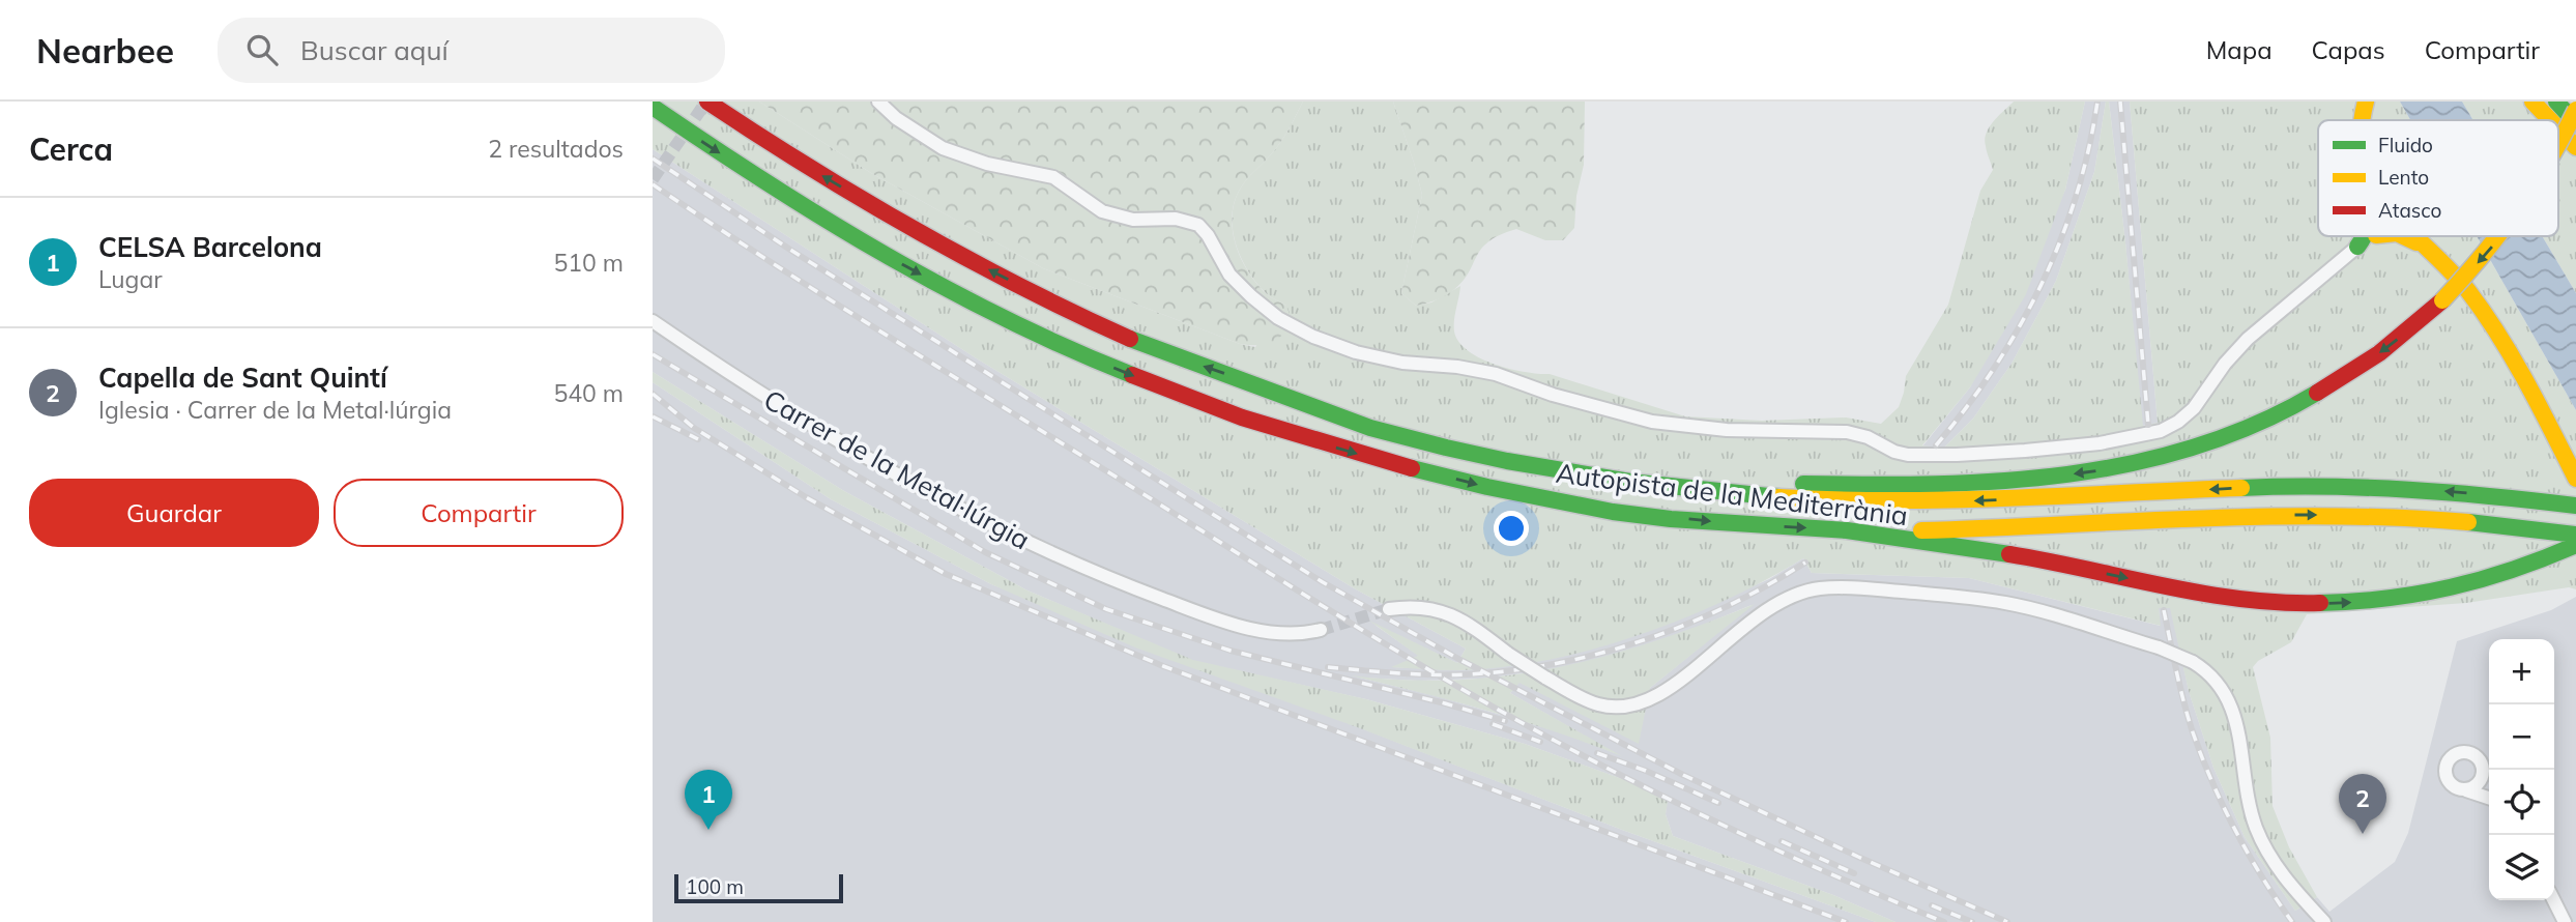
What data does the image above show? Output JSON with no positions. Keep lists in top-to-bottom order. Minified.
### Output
{"streets":{"main road":["Autopista de la Mediterrània"],"street":["Carrer de la Metal·lúrgia"]},"legend":["Fluido","Lento","Atasco"],"scale_bar":"100 m","page":{"header":"Nearbee","search":"Buscar aquí","nav":["Mapa","Capas","Compartir"],"heading":["Cerca","2 resultados"],"list":[{"mark":"1","name":"CELSA Barcelona","note":"Lugar","value":"510 m"},{"mark":"2","name":"Capella de Sant Quintí","note":"Iglesia · Carrer de la Metal·lúrgia","value":"540 m"}],"buttons":["Guardar","Compartir"],"map_buttons":["+","−"],"pins":["1","2"],"scale":"100 m"}}
